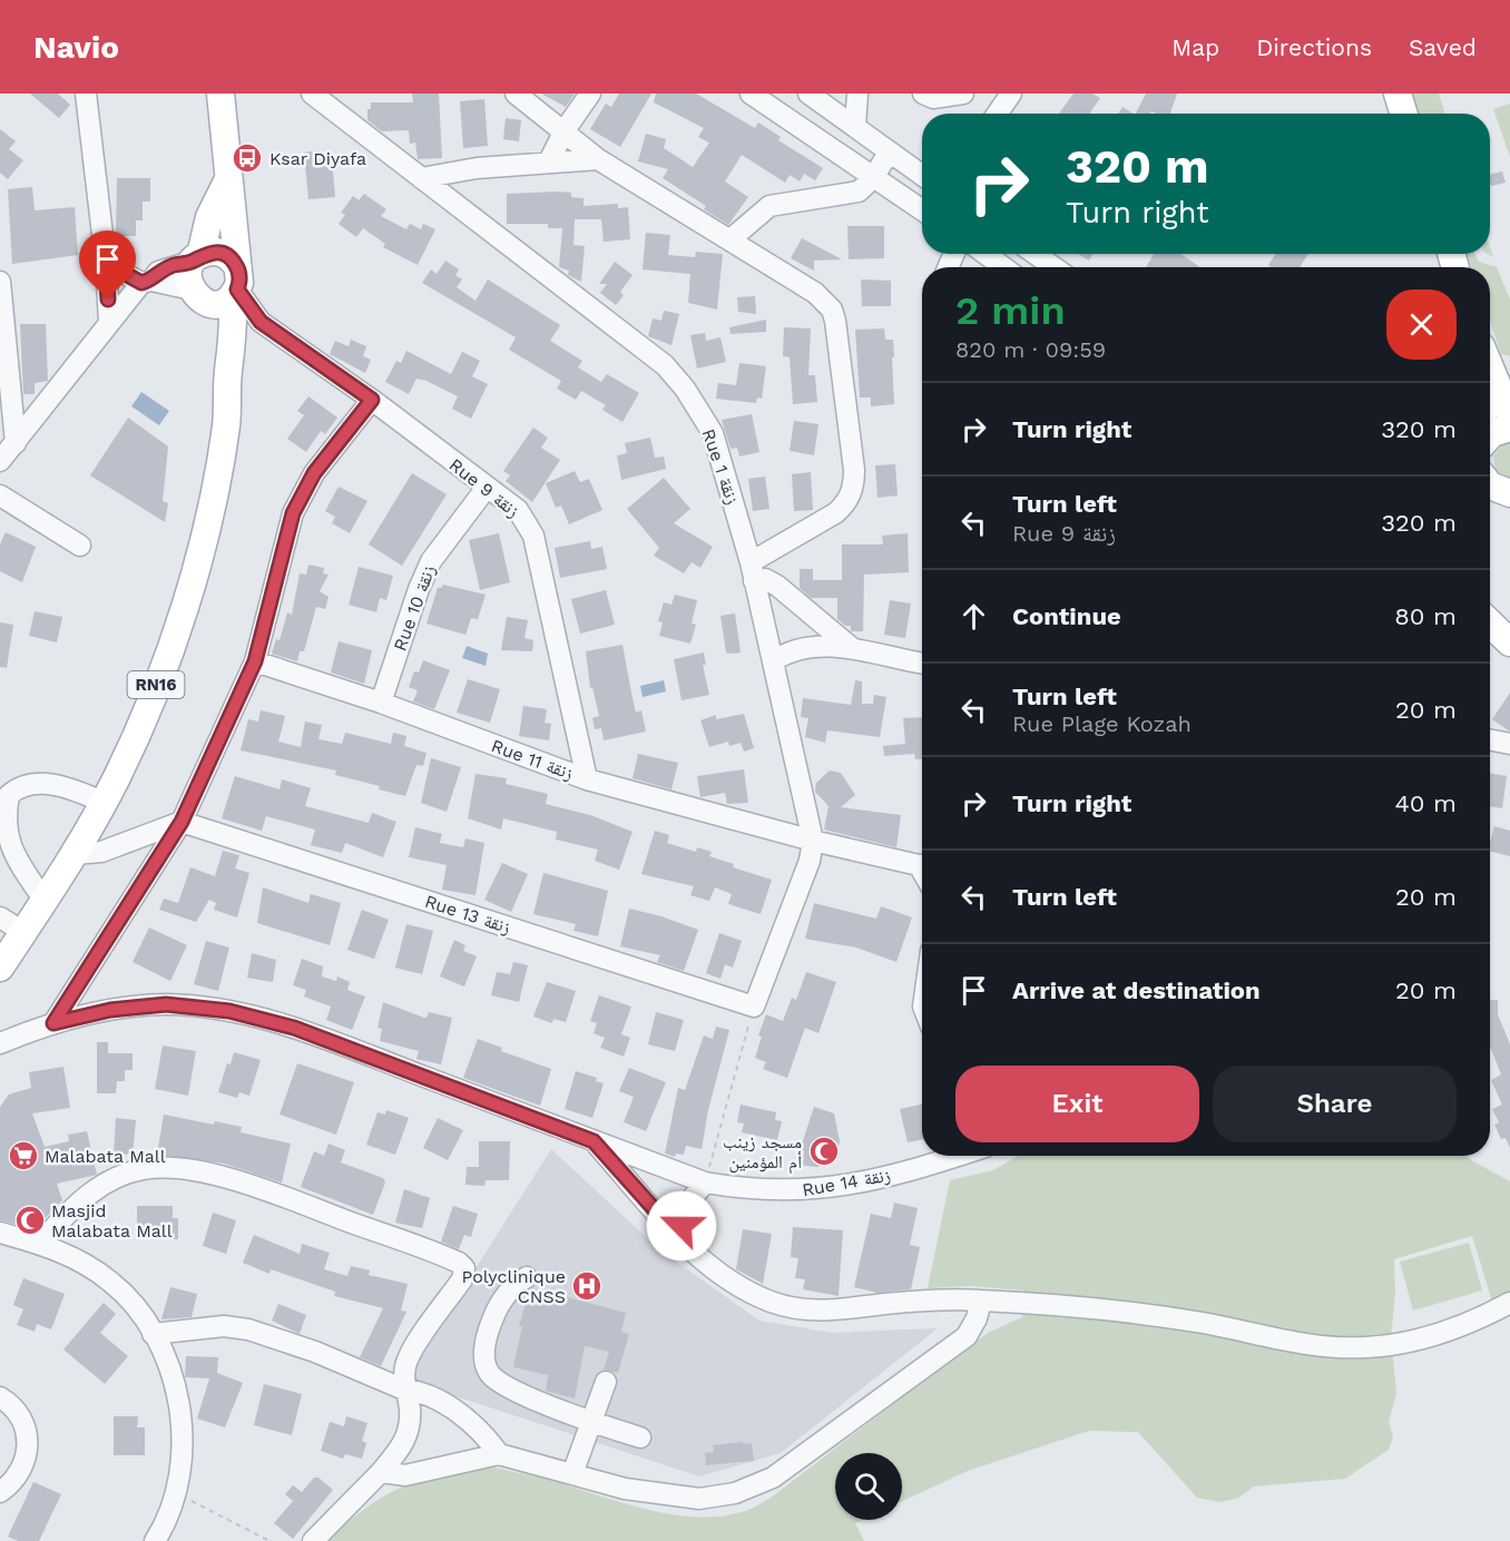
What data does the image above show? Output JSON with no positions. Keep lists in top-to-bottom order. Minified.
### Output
{"streets":{"main road":["RN16"],"street":["Rue 1 زنقة","Rue 9 زنقة","Rue 10 زنقة","Rue 11 زنقة","Rue 13 زنقة","Rue 14 زنقة"]},"crossings":[["Rue 1 زنقة","Rue 11 زنقة"],["Rue 1 زنقة","Rue 13 زنقة"],["Rue 9 زنقة","Rue 10 زنقة"],["Rue 9 زنقة","RN16"],["Rue 9 زنقة","Rue 11 زنقة"],["Rue 10 زنقة","Rue 11 زنقة"]],"places":{"bus stop":["Ksar Diyafa"],"mosque":["مسجد زينب أم المؤمنين","Masjid Malabata Mall"],"supermarket":["Malabata Mall"],"hospital":["Polyclinique CNSS"]},"page":{"header":"Navio","nav":["Map","Directions","Saved"],"turn":["320 m","Turn right"],"heading":["2 min","820 m · 09:59"],"list":[{"name":"Turn right","value":"320 m"},{"name":"Turn left","note":"Rue 9 زنقة","value":"320 m"},{"name":"Continue","value":"80 m"},{"name":"Turn left","note":"Rue Plage Kozah","value":"20 m"},{"name":"Turn right","value":"40 m"},{"name":"Turn left","value":"20 m"},{"name":"Arrive at destination","value":"20 m"}],"buttons":["Exit","Share"]}}
